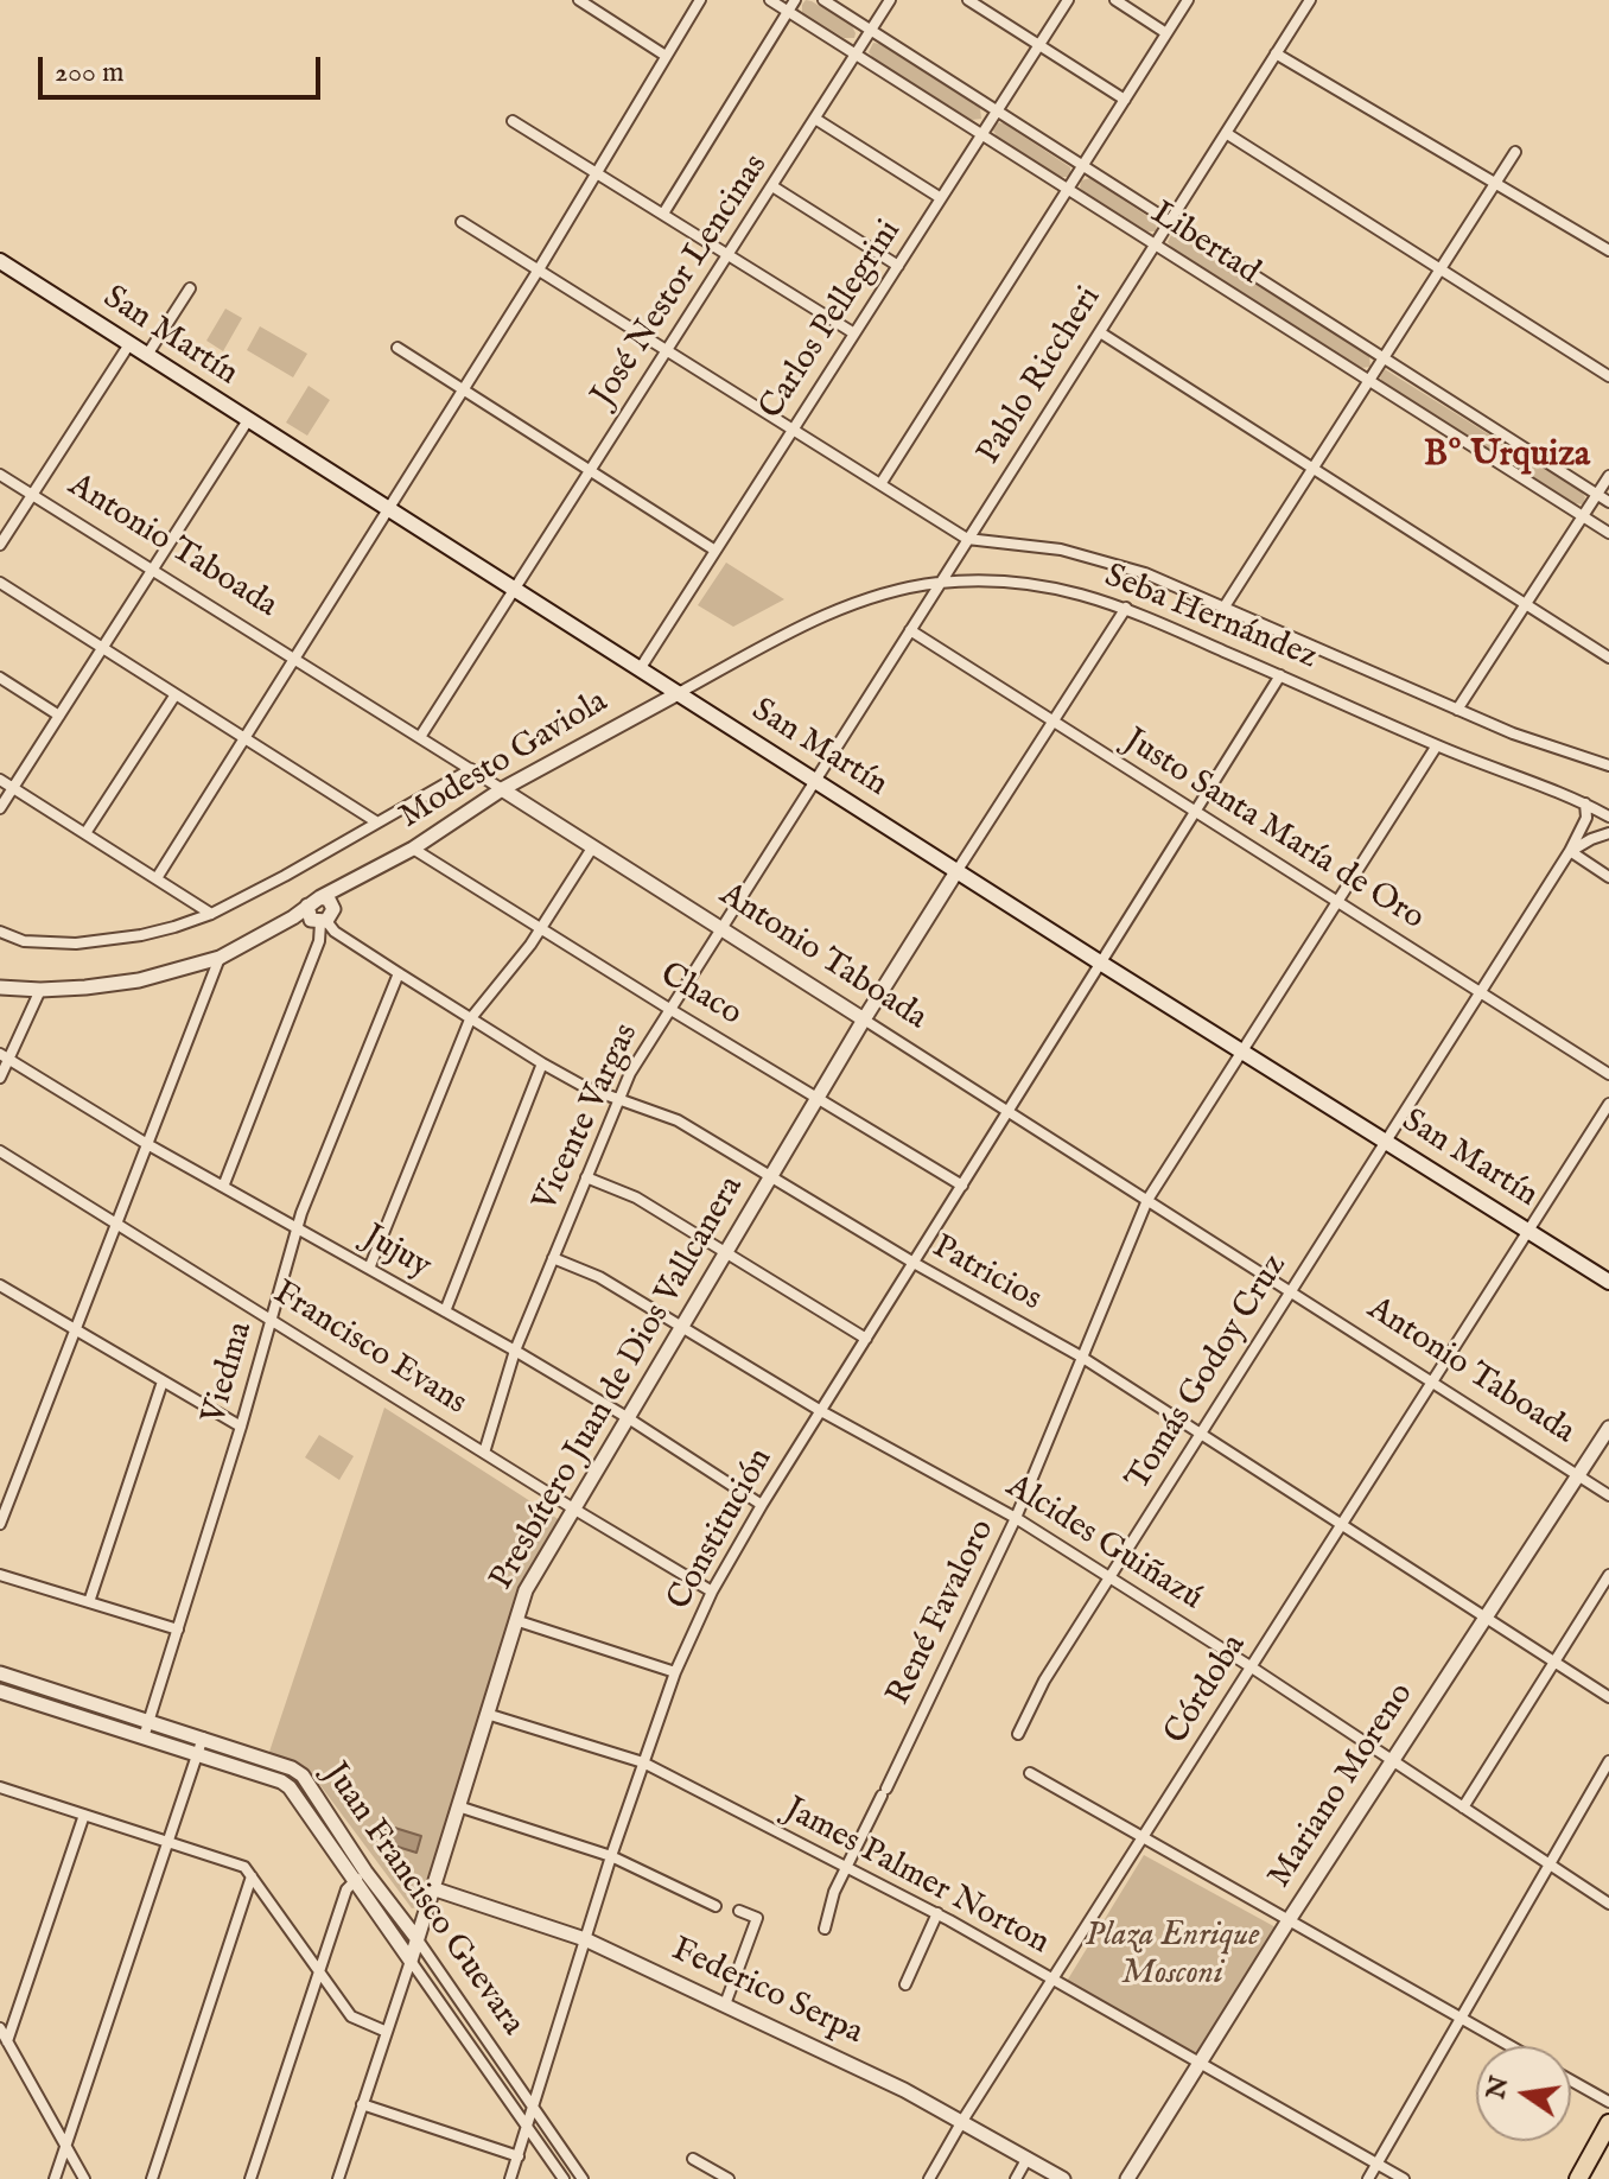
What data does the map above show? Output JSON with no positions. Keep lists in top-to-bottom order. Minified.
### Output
{"streets":{"main road":["San Martín"],"street":["Libertad","José Nestor Lencinas","Carlos Pellegrini","Pablo Riccheri","Antonio Taboada","Seba Hernández","Modesto Gaviola","Justo Santa María de Oro","Chaco","Vicente Vargas","Jujuy","Patricios","Francisco Evans","Viedma","Tomás Godoy Cruz","Presbítero Juan de Dios Vallcanera","Constitución","Alcides Guiñazú","René Favaloro","Córdoba","Mariano Moreno","James Palmer Norton","Juan Francisco Guevara","Federico Serpa"]},"crossings":[["Libertad","José Nestor Lencinas"],["Libertad","Carlos Pellegrini"],["Libertad","Pablo Riccheri"],["José Nestor Lencinas","San Martín"],["José Nestor Lencinas","Antonio Taboada"],["Carlos Pellegrini","San Martín"],["San Martín","Pablo Riccheri"],["San Martín","Seba Hernández"],["San Martín","Modesto Gaviola"],["San Martín","Vicente Vargas"],["San Martín","Tomás Godoy Cruz"],["San Martín","Presbítero Juan de Dios Vallcanera"],["San Martín","Constitución"],["San Martín","René Favaloro"],["San Martín","Córdoba"],["Pablo Riccheri","Seba Hernández"],["Pablo Riccheri","Justo Santa María de Oro"],["Pablo Riccheri","Vicente Vargas"],["Antonio Taboada","Modesto Gaviola"],["Antonio Taboada","Vicente Vargas"],["Antonio Taboada","Tomás Godoy Cruz"],["Antonio Taboada","Presbítero Juan de Dios Vallcanera"],["Antonio Taboada","Constitución"],["Antonio Taboada","René Favaloro"],["Antonio Taboada","Córdoba"],["Antonio Taboada","Mariano Moreno"],["Seba Hernández","Modesto Gaviola"],["Seba Hernández","Tomás Godoy Cruz"],["Seba Hernández","Constitución"],["Seba Hernández","René Favaloro"],["Modesto Gaviola","Chaco"],["Modesto Gaviola","Patricios"],["Justo Santa María de Oro","Tomás Godoy Cruz"],["Justo Santa María de Oro","Constitución"],["Justo Santa María de Oro","René Favaloro"],["Chaco","Vicente Vargas"],["Chaco","Presbítero Juan de Dios Vallcanera"],["Chaco","Constitución"],["Vicente Vargas","Jujuy"],["Vicente Vargas","Patricios"],["Vicente Vargas","Francisco Evans"],["Vicente Vargas","Alcides Guiñazú"],["Jujuy","Viedma"],["Jujuy","Presbítero Juan de Dios Vallcanera"],["Jujuy","Constitución"],["Patricios","Viedma"],["Patricios","Tomás Godoy Cruz"],["Patricios","Presbítero Juan de Dios Vallcanera"],["Patricios","Constitución"],["Patricios","René Favaloro"],["Patricios","Córdoba"],["Patricios","Mariano Moreno"],["Francisco Evans","Viedma"],["Francisco Evans","Presbítero Juan de Dios Vallcanera"],["Francisco Evans","Constitución"],["Viedma","Juan Francisco Guevara"],["Tomás Godoy Cruz","Alcides Guiñazú"],["Presbítero Juan de Dios Vallcanera","Alcides Guiñazú"],["Presbítero Juan de Dios Vallcanera","James Palmer Norton"],["Presbítero Juan de Dios Vallcanera","Juan Francisco Guevara"],["Presbítero Juan de Dios Vallcanera","Federico Serpa"],["Constitución","Alcides Guiñazú"],["Constitución","James Palmer Norton"],["Constitución","Juan Francisco Guevara"],["Constitución","Federico Serpa"],["Alcides Guiñazú","René Favaloro"],["Alcides Guiñazú","Córdoba"],["Alcides Guiñazú","Mariano Moreno"],["René Favaloro","James Palmer Norton"],["Córdoba","James Palmer Norton"],["Córdoba","Federico Serpa"],["Mariano Moreno","James Palmer Norton"]],"districts":["Bº Urquiza"],"parks":["Plaza Enrique Mosconi"],"scale_bar":"200 m","north":"left"}
